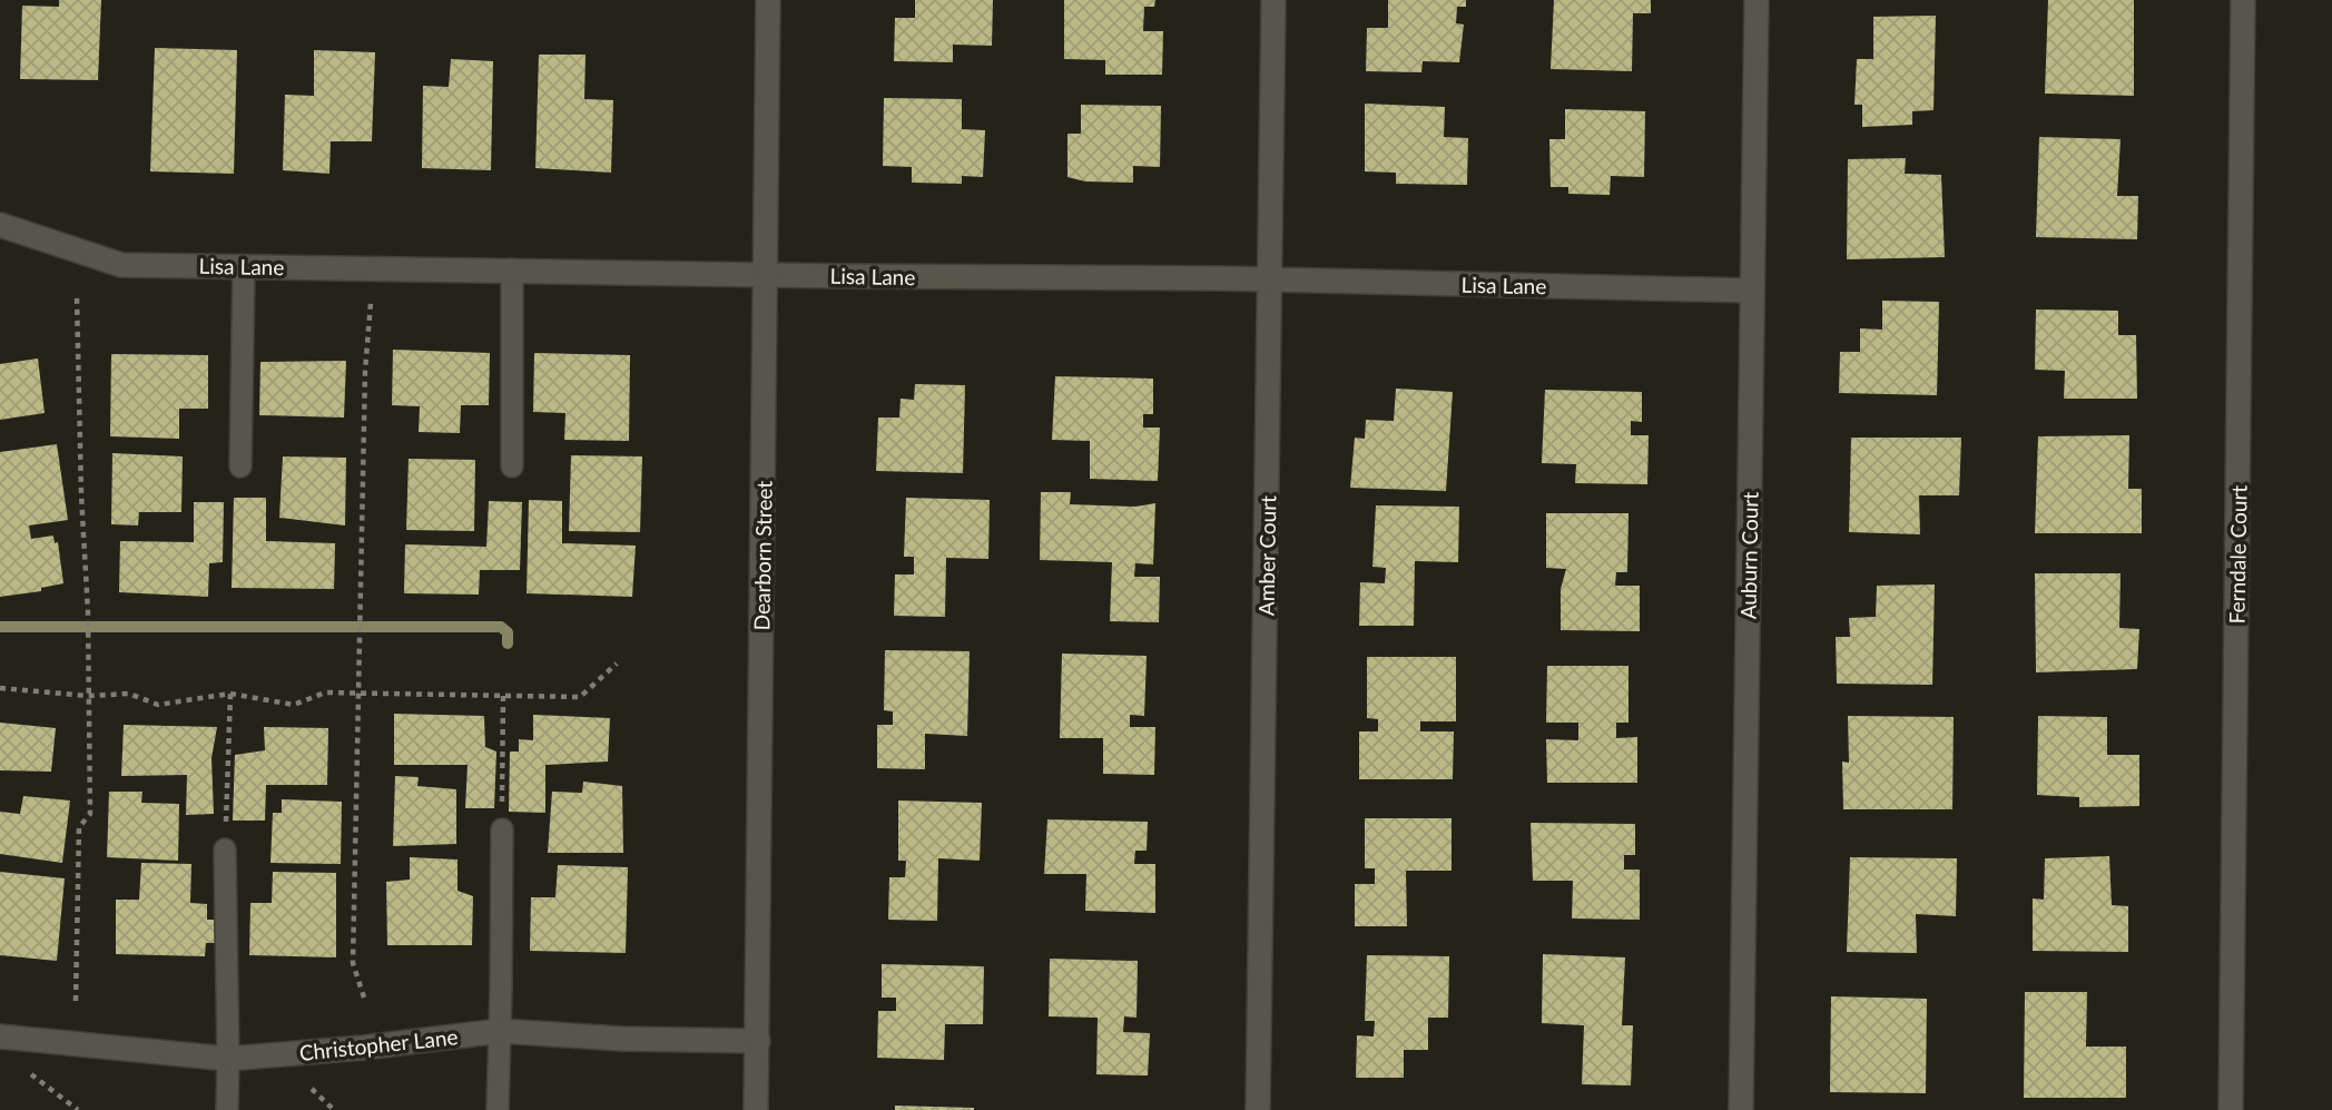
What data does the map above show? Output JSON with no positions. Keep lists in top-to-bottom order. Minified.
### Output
{"streets":{"street":["Lisa Lane","Ferndale Court","Dearborn Street","Amber Court","Auburn Court","Christopher Lane"]},"crossings":[["Lisa Lane","Dearborn Street"],["Lisa Lane","Amber Court"],["Lisa Lane","Auburn Court"],["Dearborn Street","Christopher Lane"]]}
